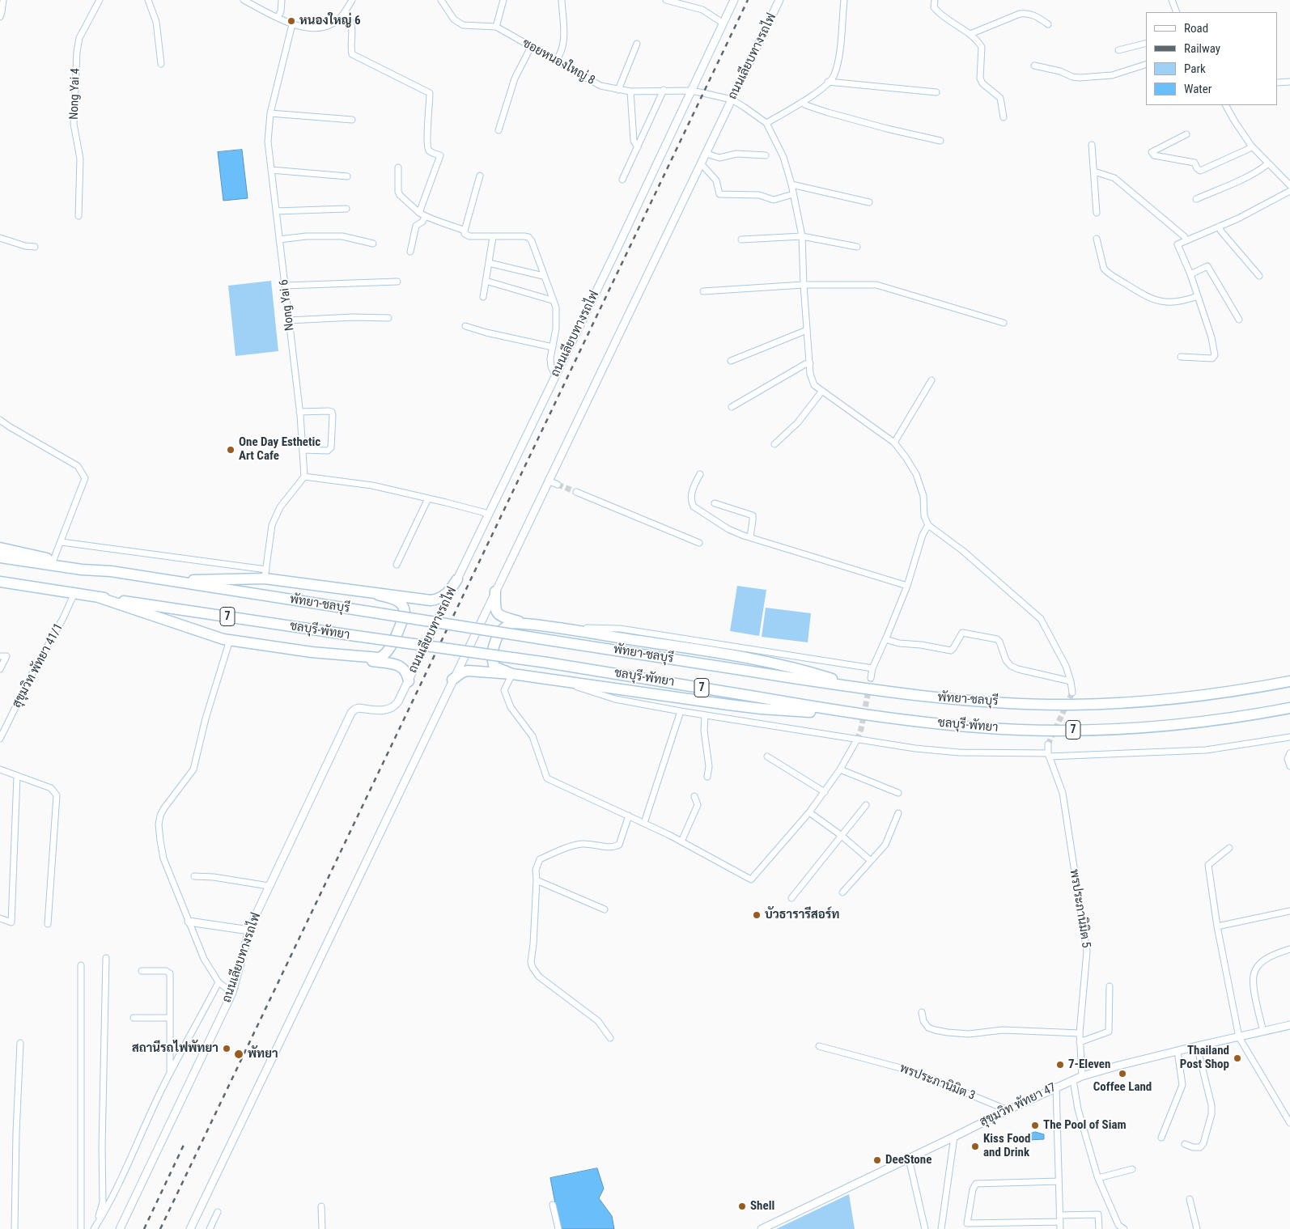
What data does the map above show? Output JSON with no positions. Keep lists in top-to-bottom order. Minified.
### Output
{"streets":{"highway":["พัทยา-ชลบุรี","7","ชลบุรี-พัทยา"],"street":["ถนนเลียบทางรถไฟ","ซอยหนองใหญ่ 8","Nong Yai 4","Nong Yai 6","สุขุมวิท พัทยา 41/1","พรประภานิมิต 5","พรประภานิมิต 3","สุขุมวิท พัทยา 47"]},"crossings":[["ถนนเลียบทางรถไฟ","ซอยหนองใหญ่ 8"],["ชลบุรี-พัทยา","สุขุมวิท พัทยา 41/1"],["พรประภานิมิต 5","สุขุมวิท พัทยา 47"],["พรประภานิมิต 3","สุขุมวิท พัทยา 47"]],"places":["หนองใหญ่ 6","One Day Esthetic Art Cafe","บัวธารารีสอร์ท","สถานีรถไฟพัทยา","พัทยา","Thailand Post Shop","7-Eleven","Coffee Land","The Pool of Siam","Kiss Food and Drink","DeeStone","Shell"],"legend":["Road","Railway","Park","Water"]}
